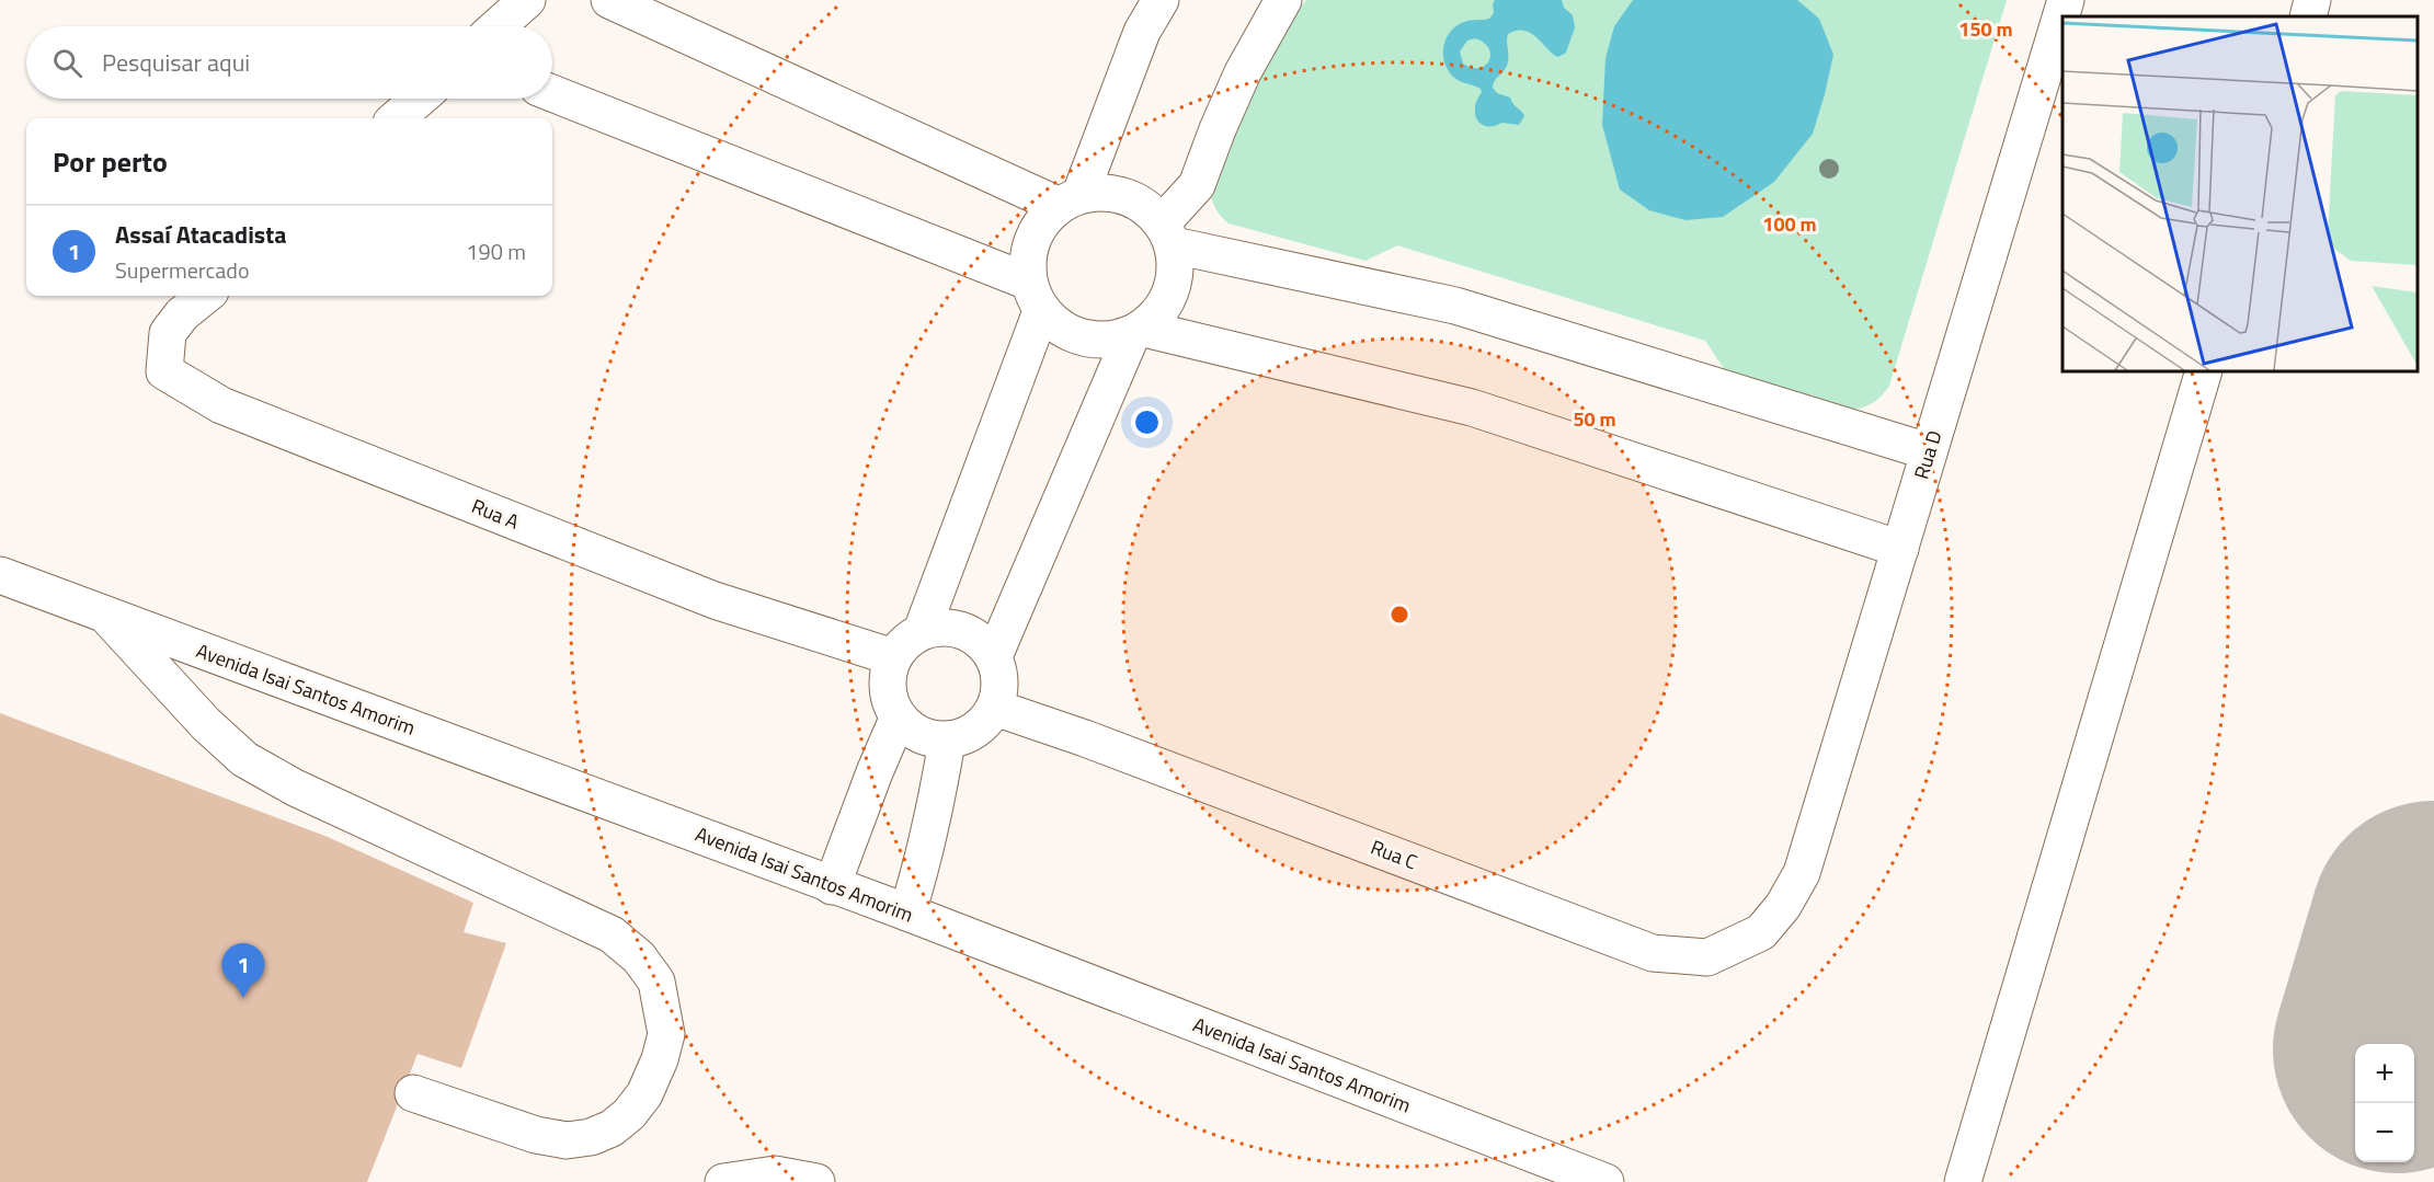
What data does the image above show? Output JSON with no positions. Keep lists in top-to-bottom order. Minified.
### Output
{"streets":{"street":["Rua D","Rua A","Avenida Isai Santos Amorim","Rua C"]},"crossings":[["Rua D","Rua C"],["Rua A","Rua C"]],"page":{"search":"Pesquisar aqui","heading":"Por perto","list":[{"mark":"1","name":"Assaí Atacadista","note":"Supermercado","value":"190 m"}],"pins":"1","map_buttons":["+","−"]},"rings":["150 m","100 m","50 m"]}
